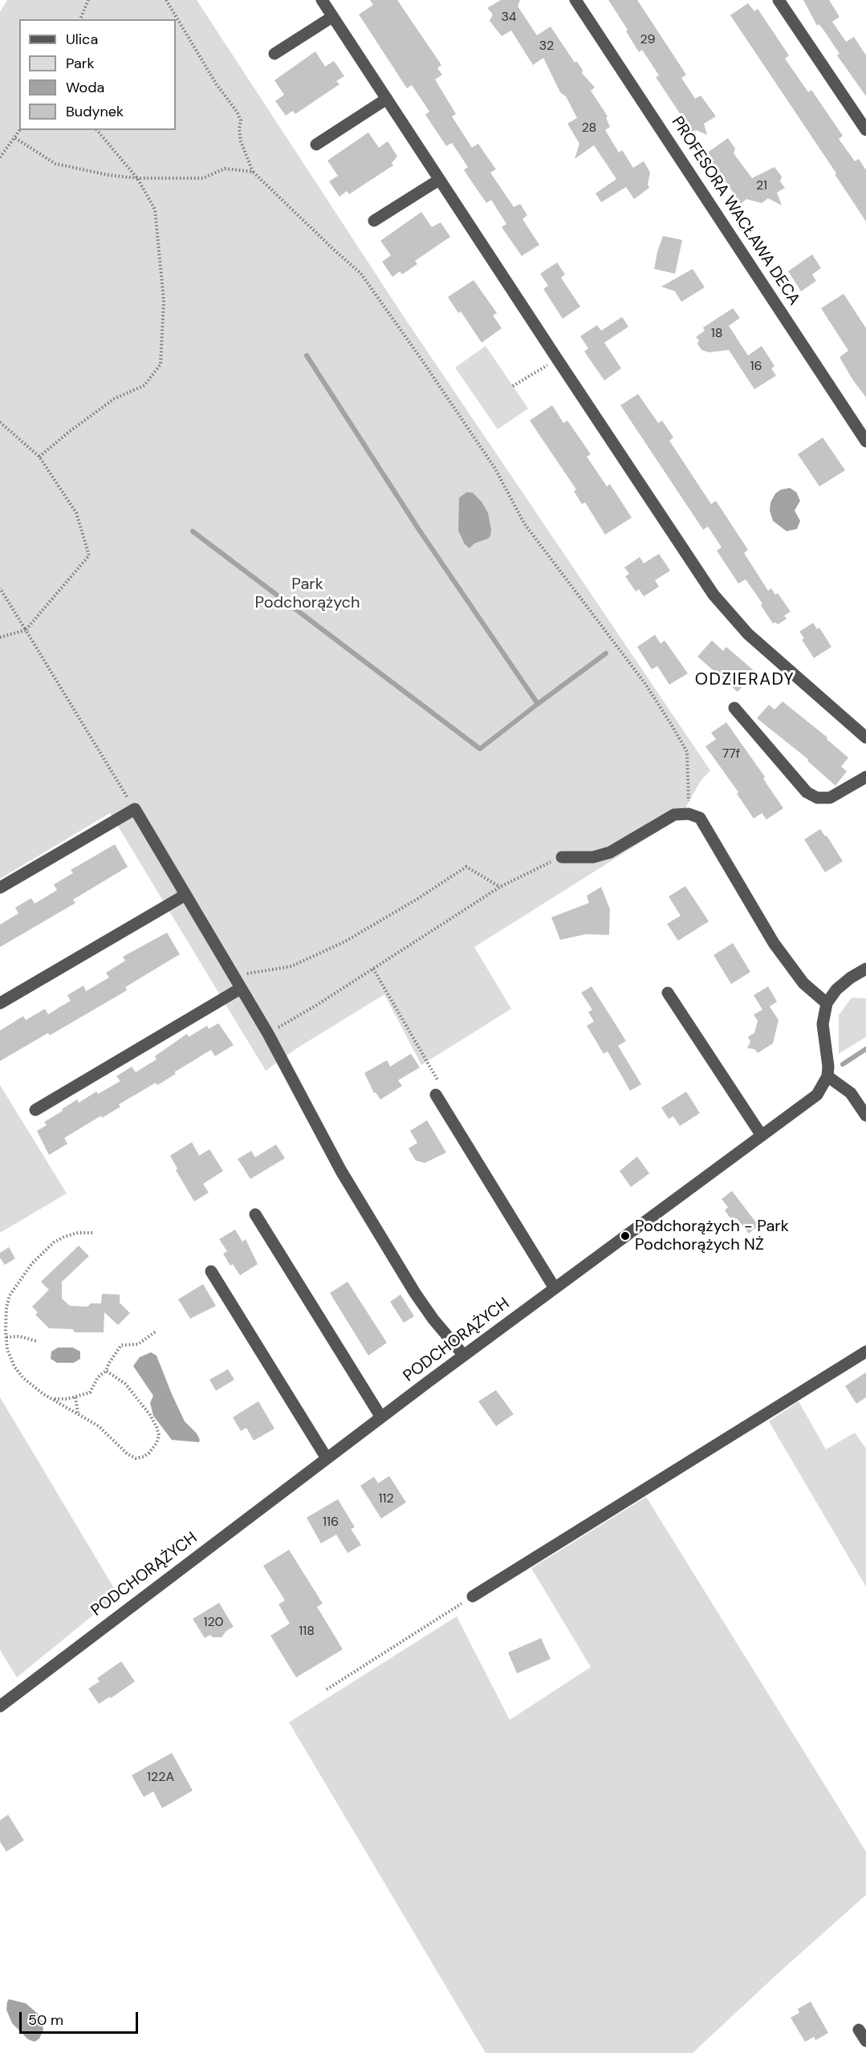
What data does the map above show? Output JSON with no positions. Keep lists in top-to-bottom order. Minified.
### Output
{"streets":{"street":["PROFESORA WACŁAWA DECA","PODCHORĄŻYCH"]},"districts":["ODZIERADY"],"parks":["Park Podchorążych"],"places":["Podchorążych - Park Podchorążych NŻ"],"house_numbers":["34","29","32","28","21","18","16","77f","112","116","120","118","122A"],"legend":["Ulica","Park","Woda","Budynek"],"scale_bar":"50 m"}
